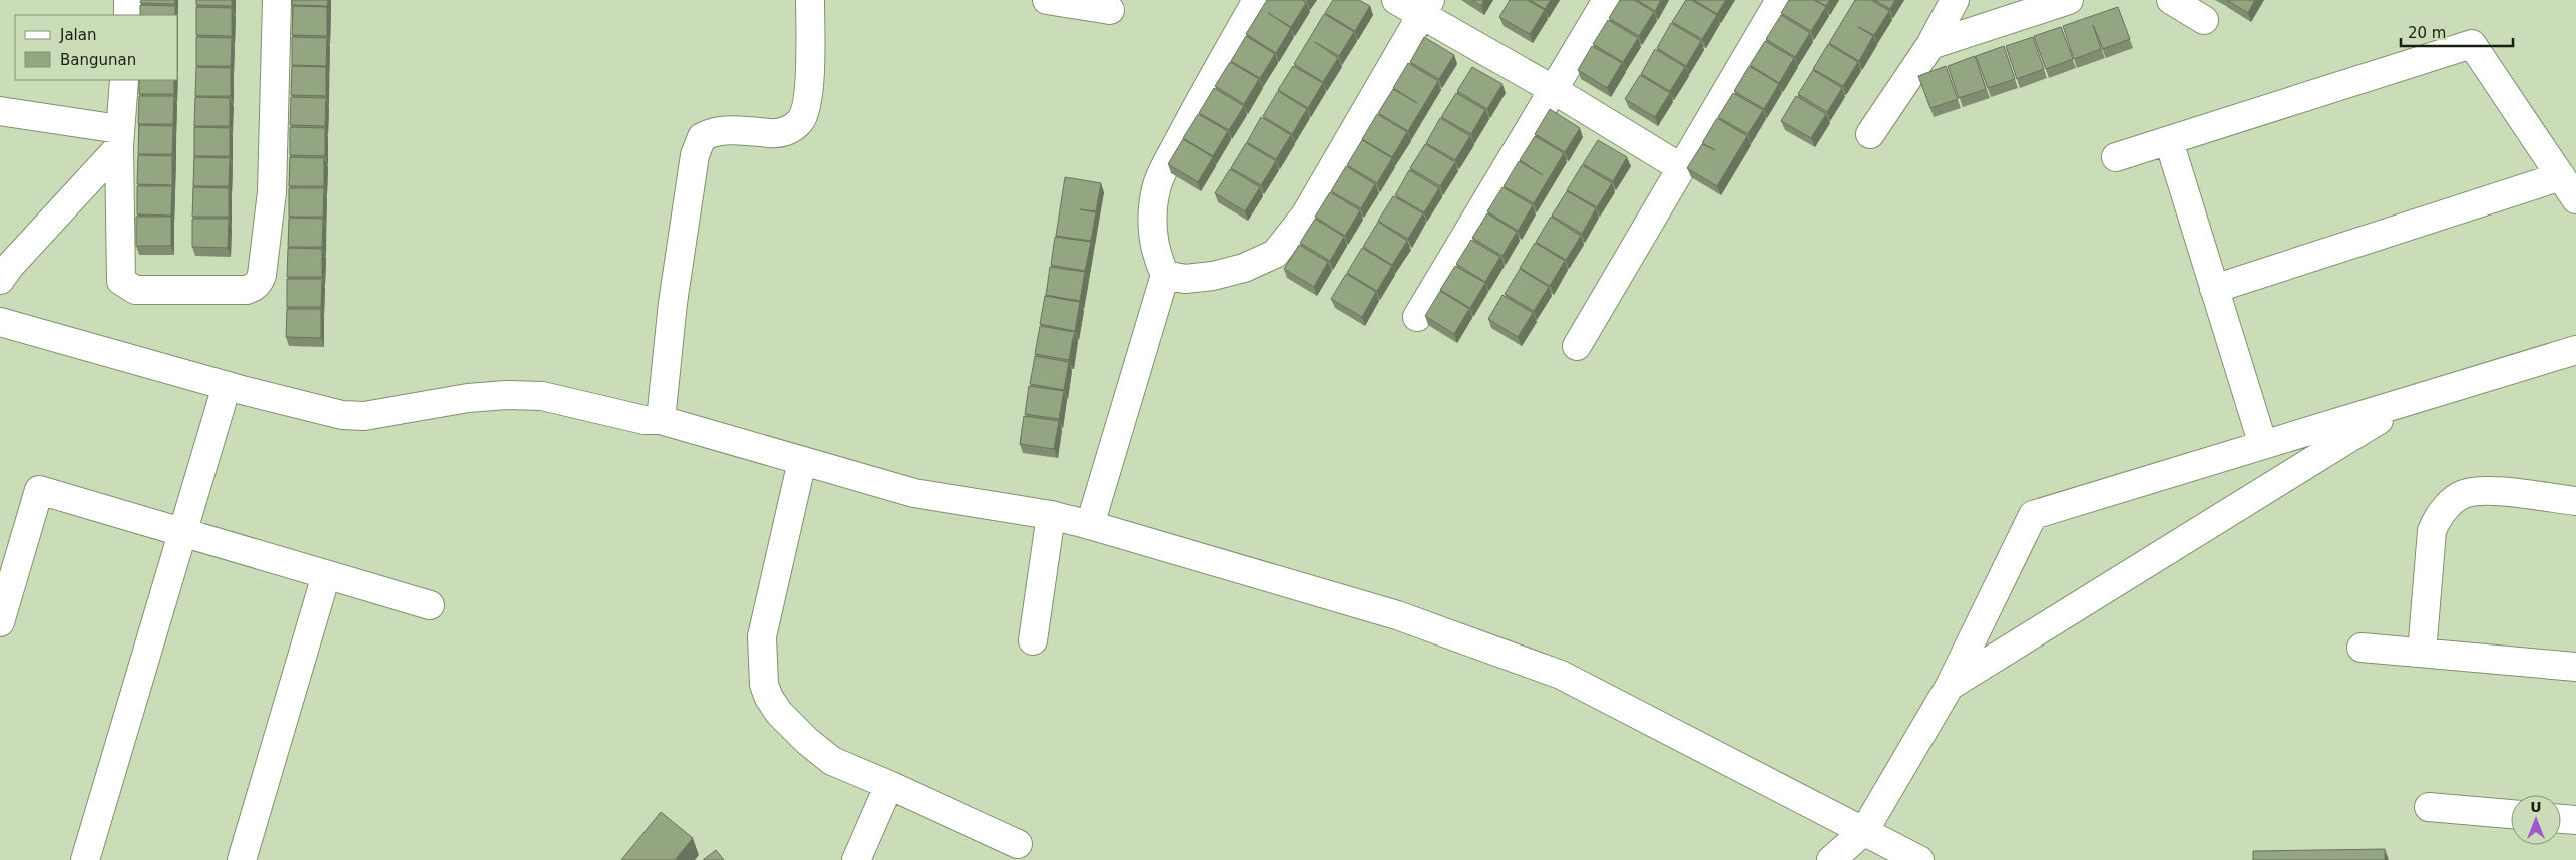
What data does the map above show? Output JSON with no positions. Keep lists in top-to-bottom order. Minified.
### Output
{"legend":["Jalan","Bangunan"],"scale_bar":"20 m","north":"top"}
